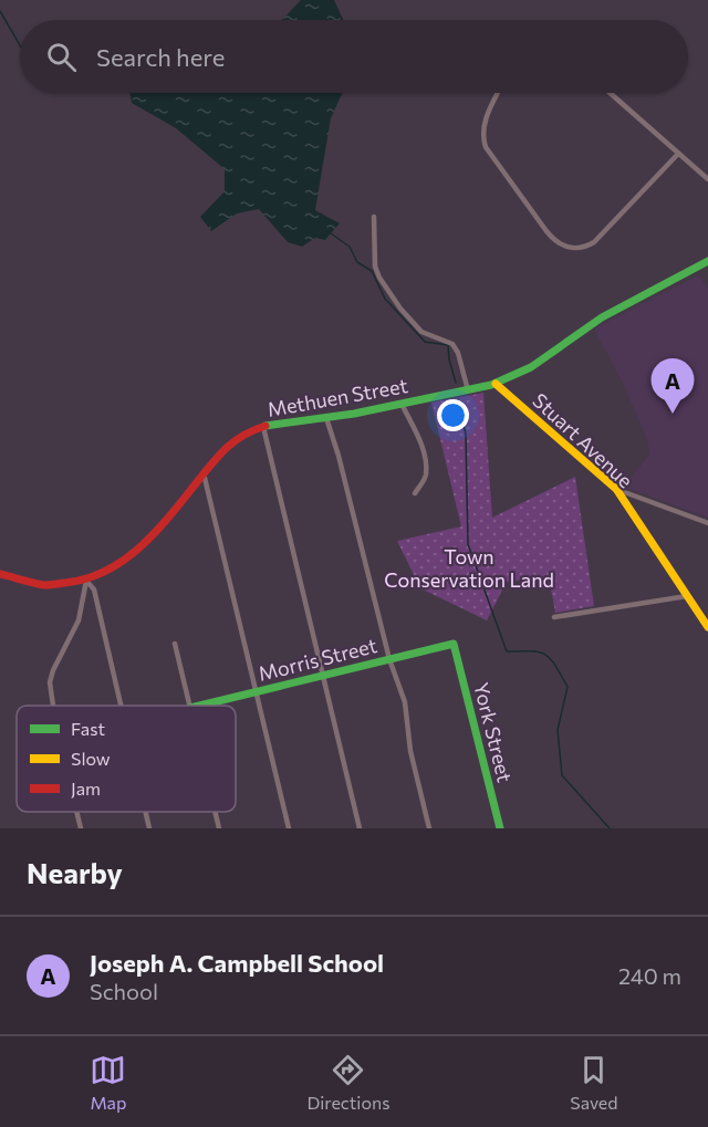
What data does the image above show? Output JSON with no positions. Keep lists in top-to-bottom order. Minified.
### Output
{"streets":{"street":["Methuen Street","Stuart Avenue","Morris Street","York Street"]},"crossings":[["Methuen Street","Stuart Avenue"],["Morris Street","York Street"]],"parks":["Town Conservation Land"],"legend":["Fast","Slow","Jam"],"page":{"search":"Search here","pins":"A","heading":"Nearby","list":[{"mark":"A","name":"Joseph A. Campbell School","note":"School","value":"240 m"}],"nav":["Map","Directions","Saved"]}}
